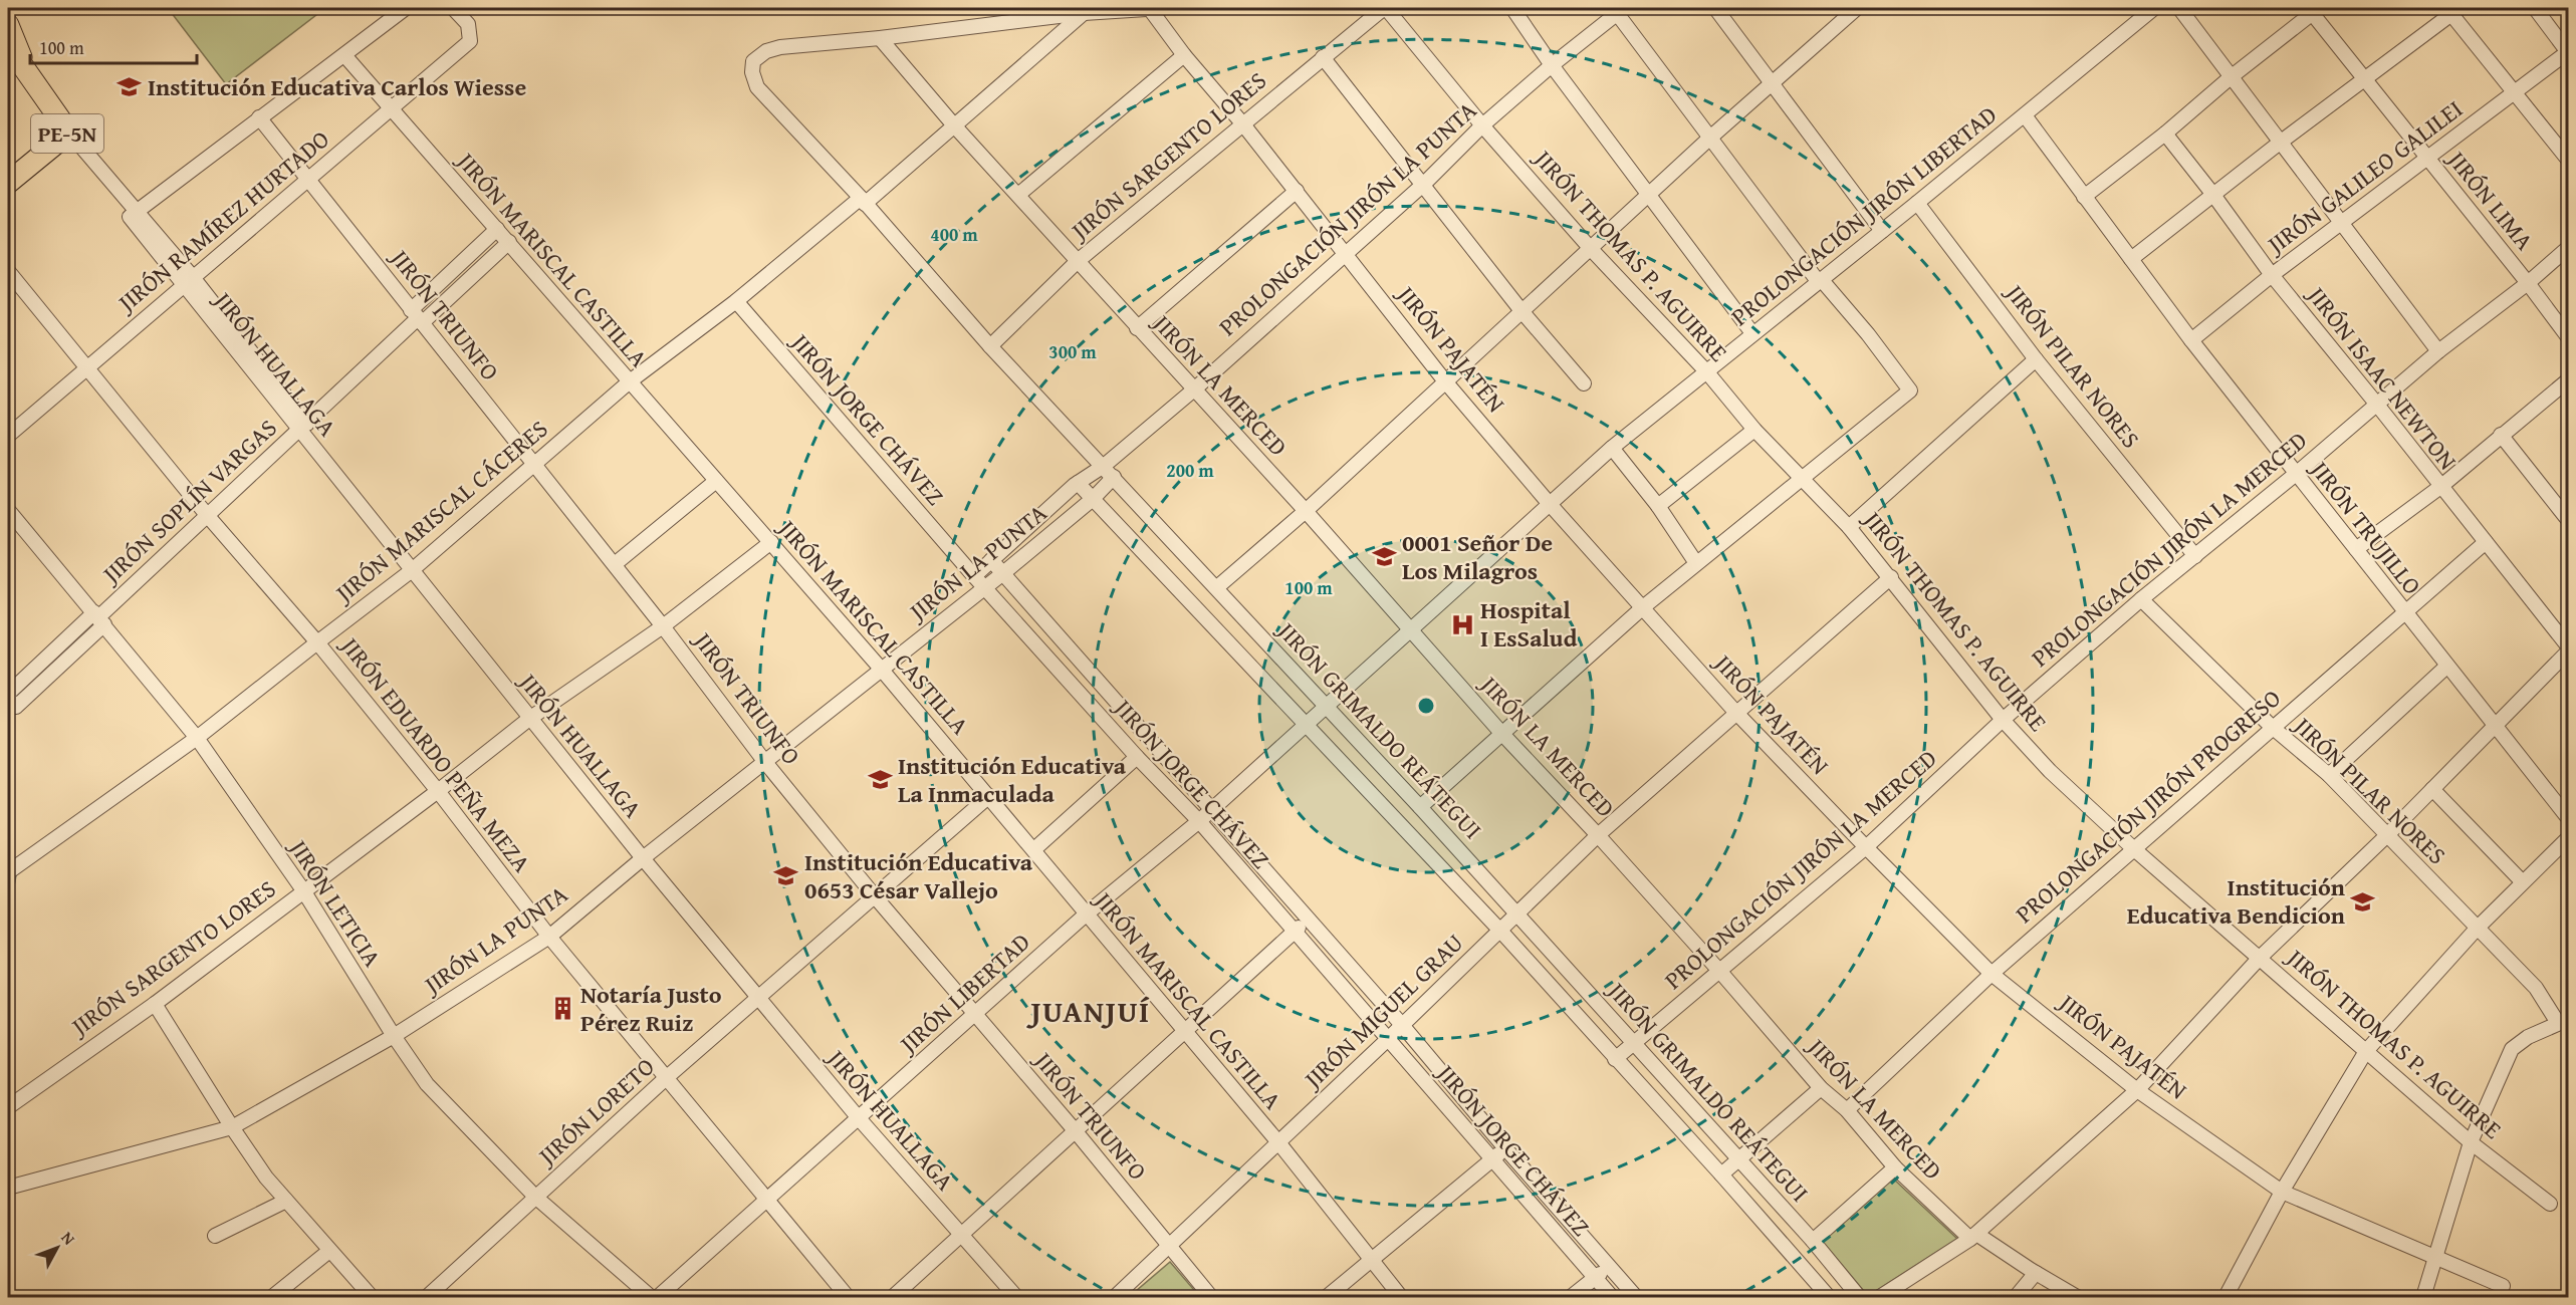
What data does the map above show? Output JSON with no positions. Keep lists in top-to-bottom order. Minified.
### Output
{"streets":{"highway":["PE-5N"],"street":["JIRÓN SARGENTO LORES","JIRÓN GALILEO GALILEI","JIRÓN LIMA","PROLONGACIÓN JIRÓN LIBERTAD","PROLONGACIÓN JIRÓN LA PUNTA","JIRÓN RAMÍREZ HURTADO","JIRÓN THOMAS P. AGUIRRE","JIRÓN MARISCAL CASTILLA","JIRÓN TRIUNFO","JIRÓN PAJATÉN","JIRÓN HUALLAGA","JIRÓN PILAR NORES","JIRÓN ISAAC NEWTON","JIRÓN LA MERCED","JIRÓN JORGE CHÁVEZ","JIRÓN SOPLÍN VARGAS","JIRÓN MARISCAL CÁCERES","JIRÓN TRUJILLO","PROLONGACIÓN JIRÓN LA MERCED","JIRÓN LA PUNTA","JIRÓN GRIMALDO REÁTEGUI","JIRÓN EDUARDO PEÑA MEZA","PROLONGACIÓN JIRÓN PROGRESO","JIRÓN LETICIA","JIRÓN LIBERTAD","JIRÓN MIGUEL GRAU","JIRÓN LORETO"]},"crossings":[["PE-5N","JIRÓN HUALLAGA"],["JIRÓN SARGENTO LORES","JIRÓN THOMAS P. AGUIRRE"],["JIRÓN SARGENTO LORES","JIRÓN MARISCAL CASTILLA"],["JIRÓN SARGENTO LORES","JIRÓN TRIUNFO"],["JIRÓN SARGENTO LORES","JIRÓN PAJATÉN"],["JIRÓN SARGENTO LORES","JIRÓN HUALLAGA"],["JIRÓN SARGENTO LORES","JIRÓN LA MERCED"],["JIRÓN SARGENTO LORES","JIRÓN GRIMALDO REÁTEGUI"],["JIRÓN SARGENTO LORES","JIRÓN EDUARDO PEÑA MEZA"],["JIRÓN SARGENTO LORES","JIRÓN LETICIA"],["JIRÓN GALILEO GALILEI","JIRÓN LIMA"],["JIRÓN GALILEO GALILEI","JIRÓN ISAAC NEWTON"],["JIRÓN GALILEO GALILEI","JIRÓN TRUJILLO"],["JIRÓN LIMA","PROLONGACIÓN JIRÓN LA MERCED"],["PROLONGACIÓN JIRÓN LIBERTAD","JIRÓN THOMAS P. AGUIRRE"],["PROLONGACIÓN JIRÓN LIBERTAD","JIRÓN PAJATÉN"],["PROLONGACIÓN JIRÓN LIBERTAD","JIRÓN PILAR NORES"],["PROLONGACIÓN JIRÓN LIBERTAD","JIRÓN LA MERCED"],["PROLONGACIÓN JIRÓN LIBERTAD","JIRÓN TRUJILLO"],["PROLONGACIÓN JIRÓN LIBERTAD","JIRÓN GRIMALDO REÁTEGUI"],["PROLONGACIÓN JIRÓN LIBERTAD","JIRÓN LIBERTAD"],["PROLONGACIÓN JIRÓN LA PUNTA","JIRÓN THOMAS P. AGUIRRE"],["PROLONGACIÓN JIRÓN LA PUNTA","JIRÓN PAJATÉN"],["PROLONGACIÓN JIRÓN LA PUNTA","JIRÓN LA MERCED"],["PROLONGACIÓN JIRÓN LA PUNTA","JIRÓN LA PUNTA"],["PROLONGACIÓN JIRÓN LA PUNTA","JIRÓN GRIMALDO REÁTEGUI"],["JIRÓN RAMÍREZ HURTADO","JIRÓN MARISCAL CASTILLA"],["JIRÓN RAMÍREZ HURTADO","JIRÓN TRIUNFO"],["JIRÓN RAMÍREZ HURTADO","JIRÓN HUALLAGA"],["JIRÓN RAMÍREZ HURTADO","JIRÓN EDUARDO PEÑA MEZA"],["JIRÓN THOMAS P. AGUIRRE","PROLONGACIÓN JIRÓN LA MERCED"],["JIRÓN THOMAS P. AGUIRRE","PROLONGACIÓN JIRÓN PROGRESO"],["JIRÓN THOMAS P. AGUIRRE","JIRÓN MIGUEL GRAU"],["JIRÓN MARISCAL CASTILLA","JIRÓN SOPLÍN VARGAS"],["JIRÓN MARISCAL CASTILLA","JIRÓN MARISCAL CÁCERES"],["JIRÓN MARISCAL CASTILLA","JIRÓN LA PUNTA"],["JIRÓN MARISCAL CASTILLA","JIRÓN LIBERTAD"],["JIRÓN MARISCAL CASTILLA","JIRÓN MIGUEL GRAU"],["JIRÓN MARISCAL CASTILLA","JIRÓN LORETO"],["JIRÓN TRIUNFO","JIRÓN SOPLÍN VARGAS"],["JIRÓN TRIUNFO","JIRÓN MARISCAL CÁCERES"],["JIRÓN TRIUNFO","JIRÓN LA PUNTA"],["JIRÓN TRIUNFO","JIRÓN LIBERTAD"],["JIRÓN TRIUNFO","JIRÓN MIGUEL GRAU"],["JIRÓN TRIUNFO","JIRÓN LORETO"],["JIRÓN PAJATÉN","PROLONGACIÓN JIRÓN LA MERCED"],["JIRÓN PAJATÉN","PROLONGACIÓN JIRÓN PROGRESO"],["JIRÓN PAJATÉN","JIRÓN MIGUEL GRAU"],["JIRÓN HUALLAGA","JIRÓN SOPLÍN VARGAS"],["JIRÓN HUALLAGA","JIRÓN MARISCAL CÁCERES"],["JIRÓN HUALLAGA","JIRÓN LA PUNTA"],["JIRÓN HUALLAGA","JIRÓN LIBERTAD"],["JIRÓN HUALLAGA","JIRÓN LORETO"],["JIRÓN PILAR NORES","PROLONGACIÓN JIRÓN LA MERCED"],["JIRÓN PILAR NORES","PROLONGACIÓN JIRÓN PROGRESO"],["JIRÓN ISAAC NEWTON","PROLONGACIÓN JIRÓN LA MERCED"],["JIRÓN ISAAC NEWTON","PROLONGACIÓN JIRÓN PROGRESO"],["JIRÓN LA MERCED","JIRÓN MARISCAL CÁCERES"],["JIRÓN LA MERCED","PROLONGACIÓN JIRÓN LA MERCED"],["JIRÓN LA MERCED","JIRÓN GRIMALDO REÁTEGUI"],["JIRÓN LA MERCED","PROLONGACIÓN JIRÓN PROGRESO"],["JIRÓN LA MERCED","JIRÓN MIGUEL GRAU"],["JIRÓN JORGE CHÁVEZ","JIRÓN MARISCAL CÁCERES"],["JIRÓN JORGE CHÁVEZ","JIRÓN LA PUNTA"],["JIRÓN JORGE CHÁVEZ","JIRÓN LIBERTAD"],["JIRÓN JORGE CHÁVEZ","JIRÓN MIGUEL GRAU"],["JIRÓN SOPLÍN VARGAS","JIRÓN EDUARDO PEÑA MEZA"],["JIRÓN SOPLÍN VARGAS","JIRÓN LETICIA"],["JIRÓN MARISCAL CÁCERES","JIRÓN GRIMALDO REÁTEGUI"],["JIRÓN MARISCAL CÁCERES","JIRÓN EDUARDO PEÑA MEZA"],["JIRÓN MARISCAL CÁCERES","JIRÓN LETICIA"],["JIRÓN TRUJILLO","PROLONGACIÓN JIRÓN LA MERCED"],["JIRÓN TRUJILLO","PROLONGACIÓN JIRÓN PROGRESO"],["PROLONGACIÓN JIRÓN LA MERCED","JIRÓN GRIMALDO REÁTEGUI"],["JIRÓN LA PUNTA","JIRÓN GRIMALDO REÁTEGUI"],["JIRÓN LA PUNTA","JIRÓN EDUARDO PEÑA MEZA"],["JIRÓN LA PUNTA","JIRÓN LETICIA"],["JIRÓN GRIMALDO REÁTEGUI","JIRÓN LIBERTAD"],["JIRÓN GRIMALDO REÁTEGUI","JIRÓN MIGUEL GRAU"],["JIRÓN EDUARDO PEÑA MEZA","JIRÓN LIBERTAD"],["JIRÓN EDUARDO PEÑA MEZA","JIRÓN LORETO"],["JIRÓN LETICIA","JIRÓN LORETO"]],"districts":["JUANJUÍ"],"places":{"school or university":["Institución Educativa Carlos Wiesse","0001 Señor De Los Milagros","Institución Educativa La Inmaculada","Institución Educativa 0653 César Vallejo","Institución Educativa Bendicion"],"hospital":["Hospital I EsSalud"],"building":["Notaría Justo Pérez Ruiz"]},"scale_bar":"100 m","north":"top right","rings":["400 m","300 m","200 m","100 m"]}
